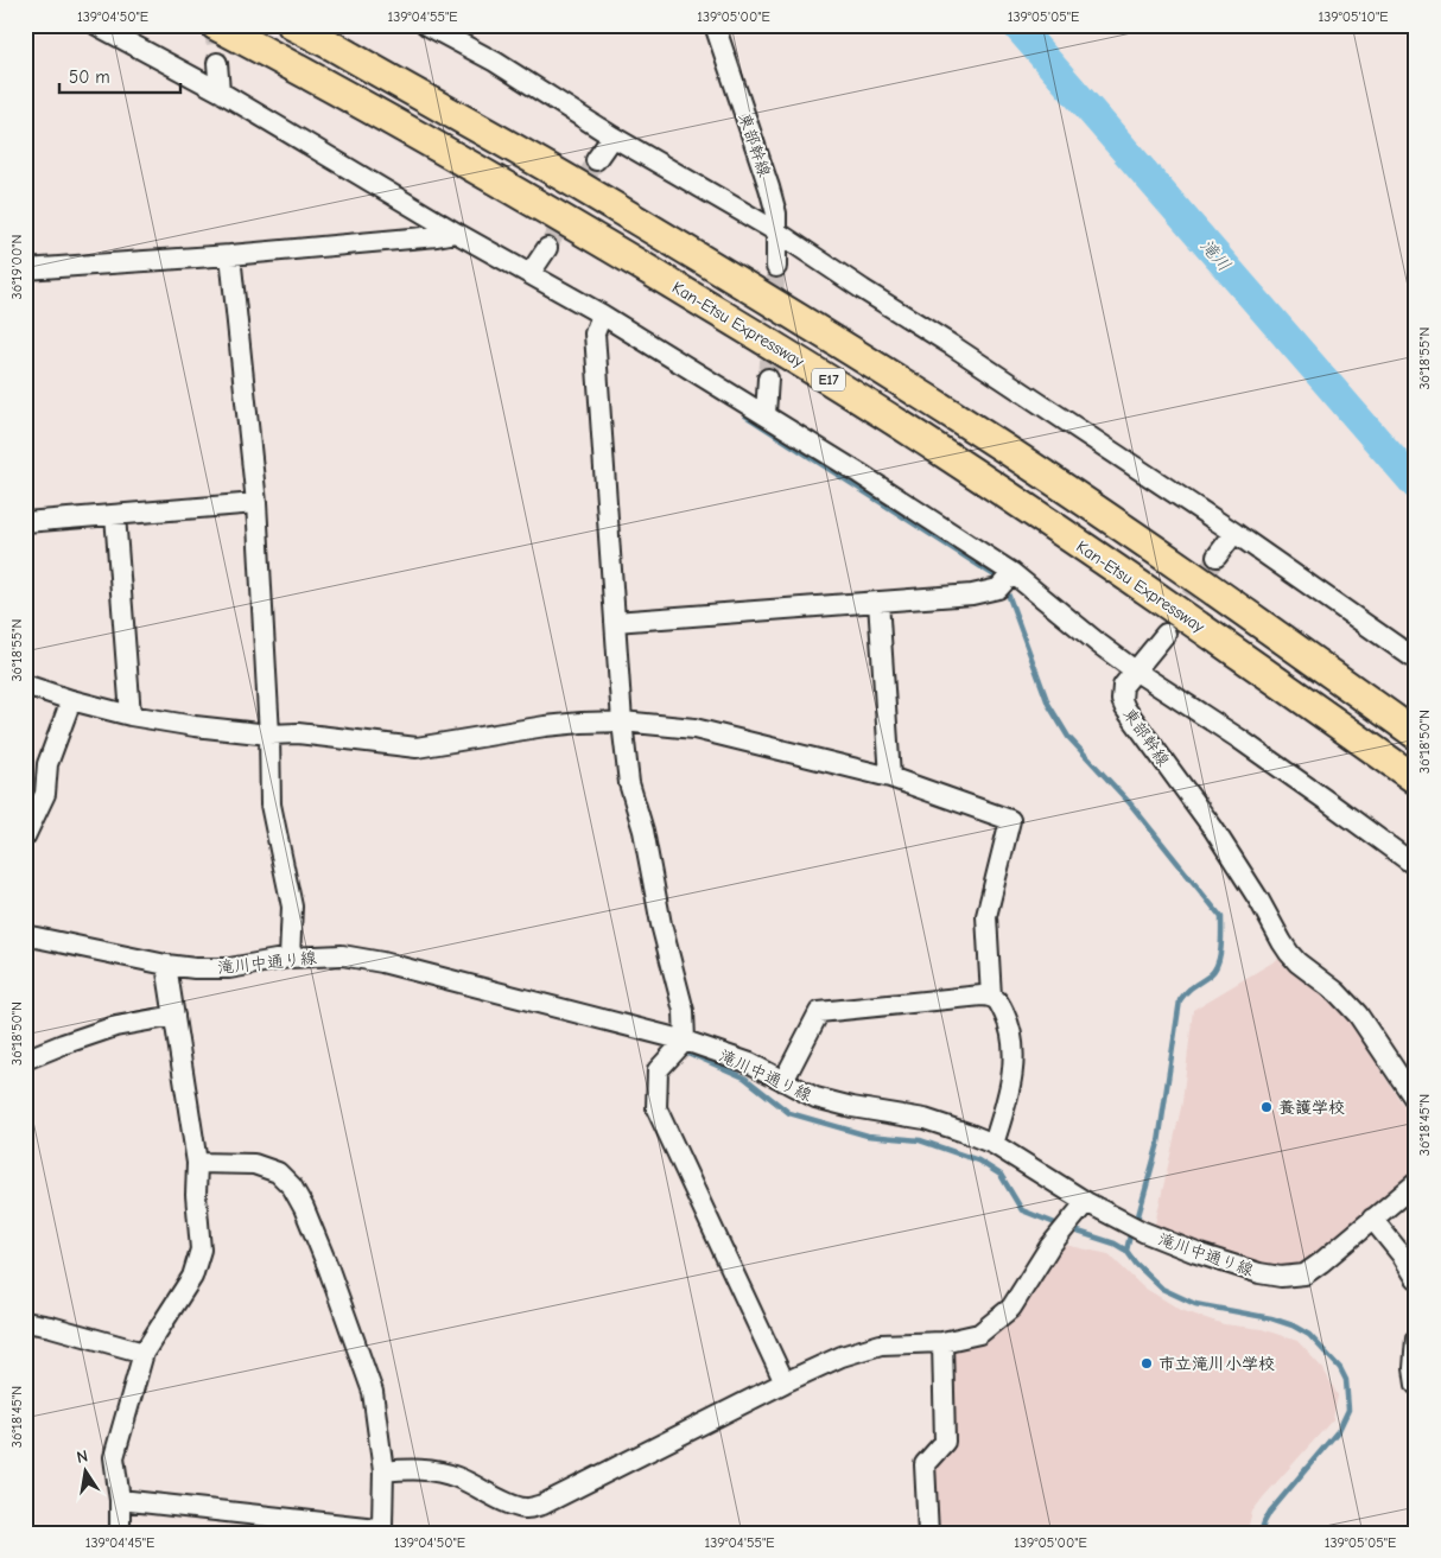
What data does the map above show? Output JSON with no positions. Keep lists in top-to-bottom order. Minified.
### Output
{"streets":{"highway":["Kan-Etsu Expressway","E17"],"street":["東部幹線","滝川中通り線"]},"water":["滝川"],"places":["養護学校","市立滝川小学校"],"scale_bar":"50 m","north":"top","coordinates":["139°04'50\"E","139°04'55\"E","139°05'00\"E","139°05'05\"E","139°05'10\"E","36°19'00\"N","36°18'55\"N","36°18'50\"N","36°18'45\"N","139°04'45\"E"]}
